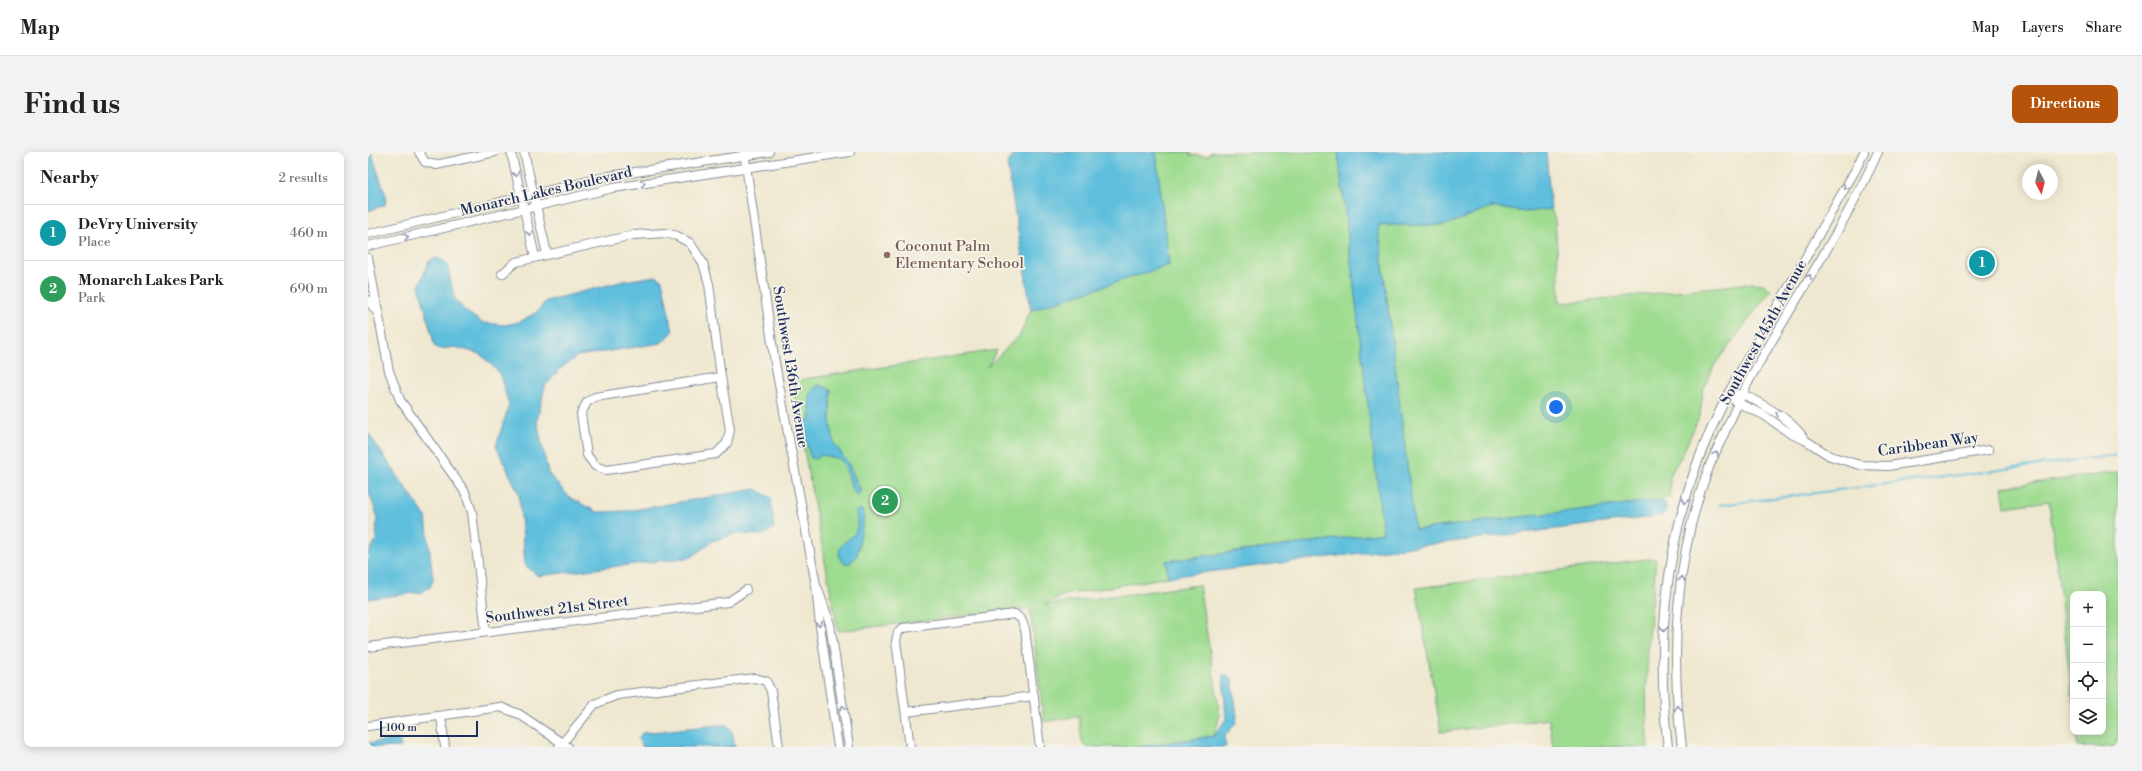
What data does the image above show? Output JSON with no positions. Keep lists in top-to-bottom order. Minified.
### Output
{"streets":{"street":["Monarch Lakes Boulevard","Southwest 145th Avenue","Southwest 136th Avenue","Caribbean Way","Southwest 21st Street"]},"crossings":[["Monarch Lakes Boulevard","Southwest 136th Avenue"],["Southwest 145th Avenue","Caribbean Way"]],"places":["Coconut Palm Elementary School"],"scale_bar":"100 m","north":"bottom","page":{"header":"Map","nav":["Map","Layers","Share"],"buttons":"Directions","title":"Find us","heading":["Nearby","2 results"],"list":[{"mark":"1","name":"DeVry University","note":"Place","value":"460 m"},{"mark":"2","name":"Monarch Lakes Park","note":"Park","value":"690 m"}],"pins":["1","2"],"map_buttons":["+","−"],"scale":"100 m"}}
